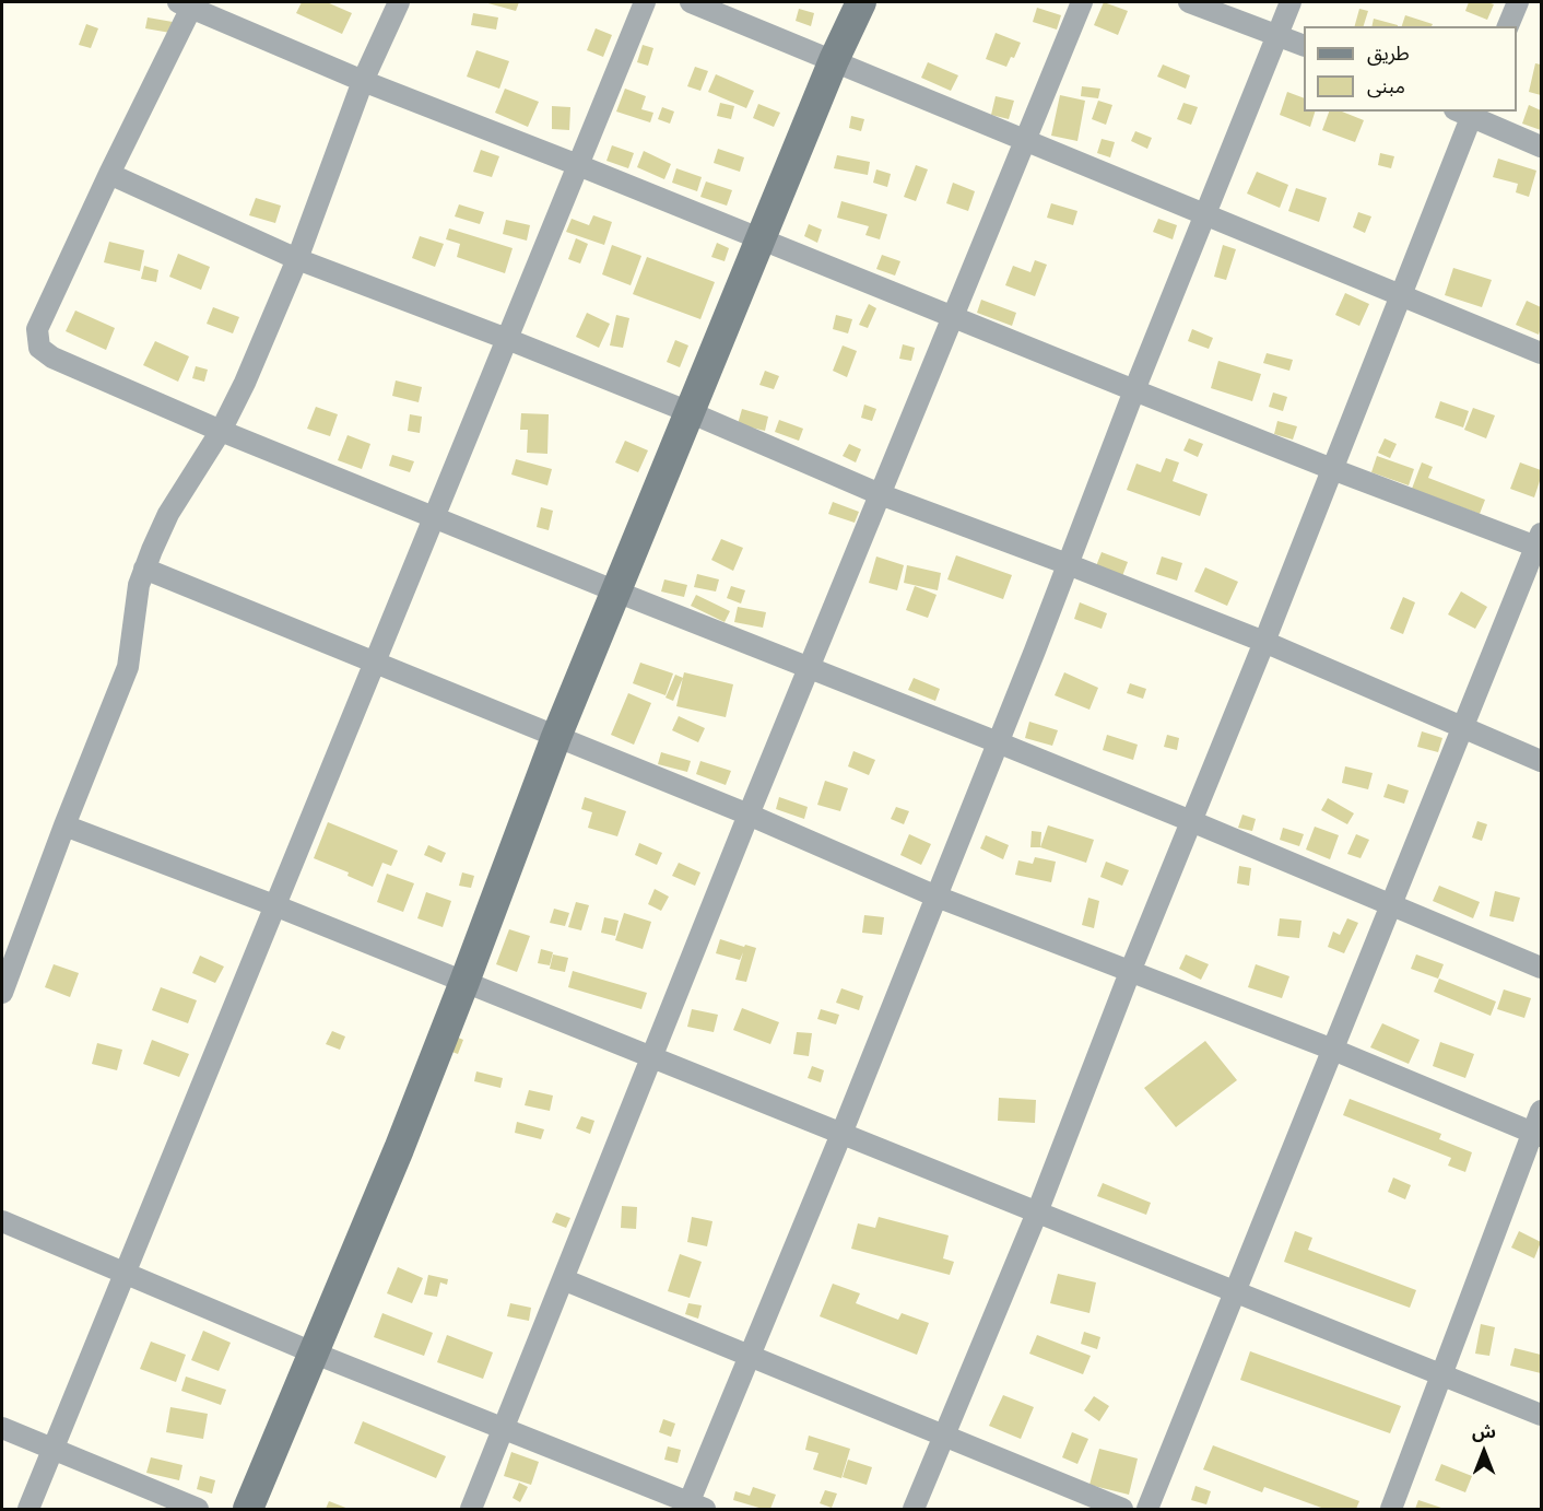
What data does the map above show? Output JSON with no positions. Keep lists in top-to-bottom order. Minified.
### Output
{"legend":["طريق","مبنى"],"north":"top"}
